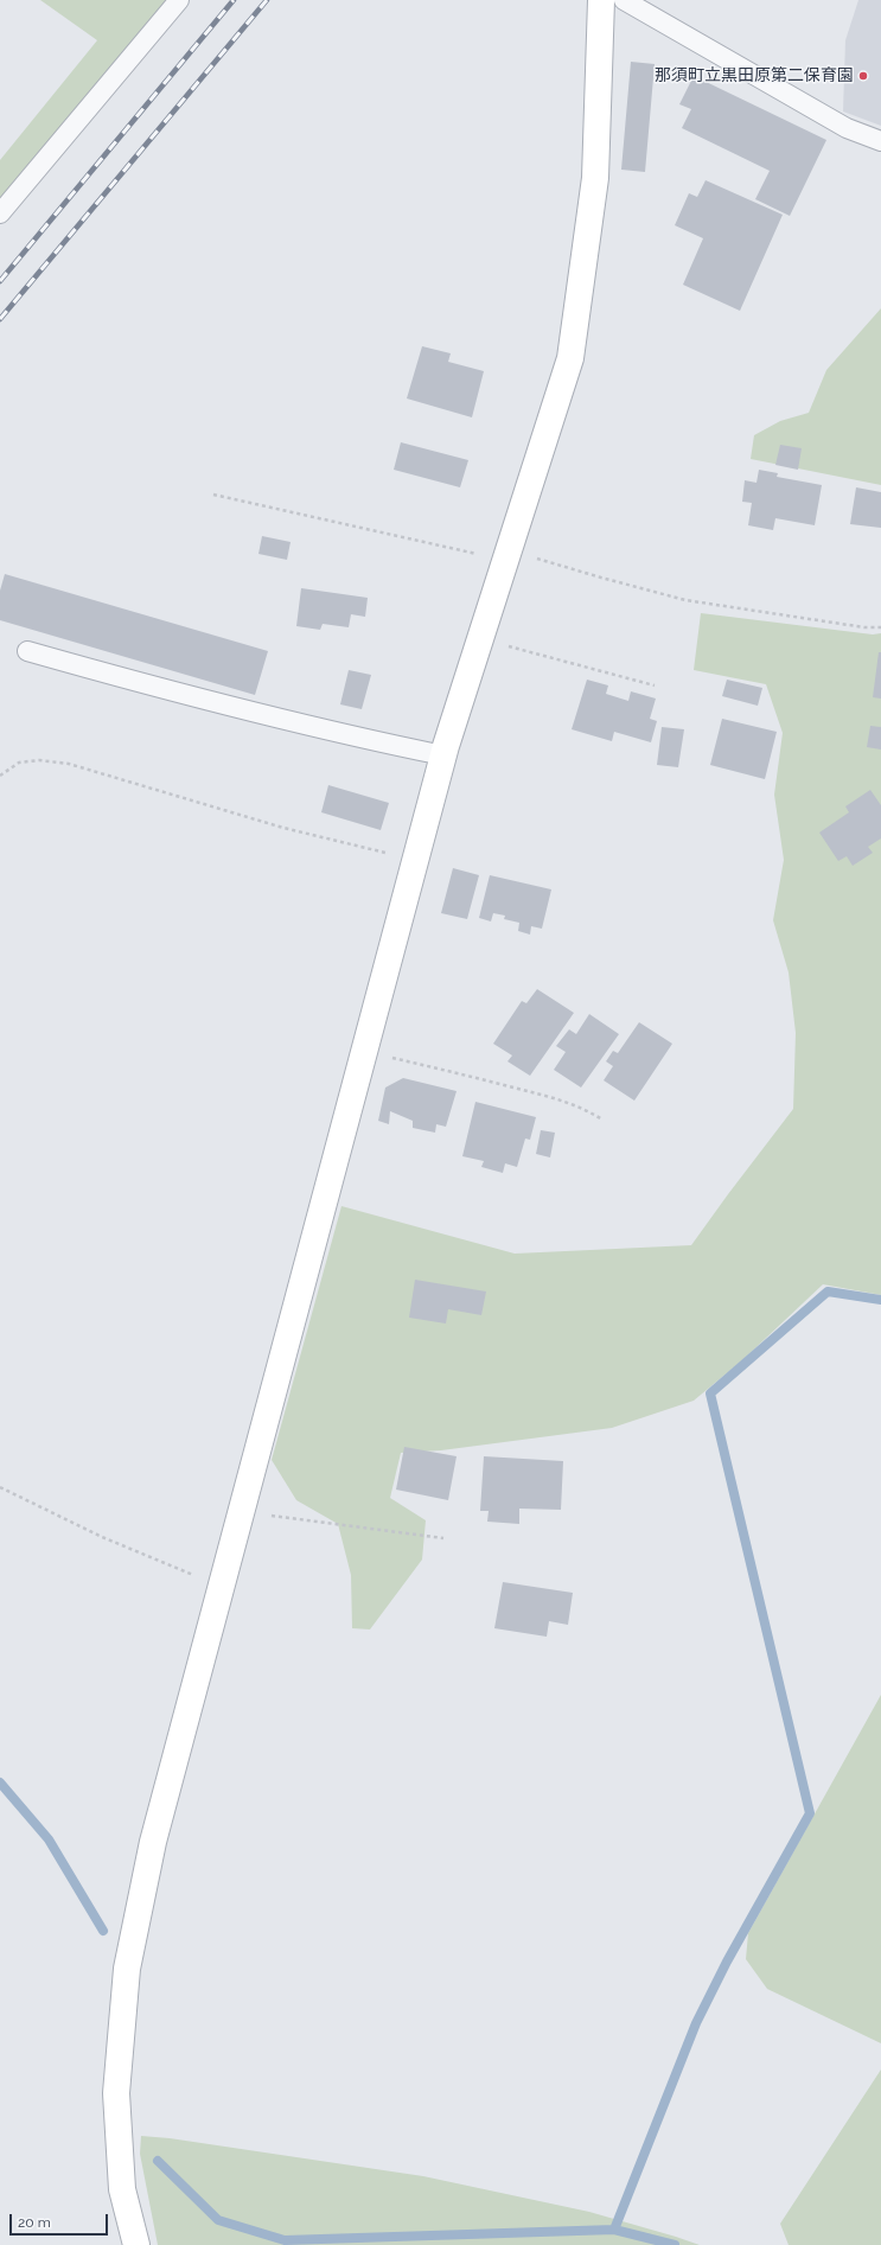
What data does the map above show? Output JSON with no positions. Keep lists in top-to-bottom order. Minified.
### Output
{"places":["那須町立黒田原第二保育園"],"scale_bar":"20 m"}
